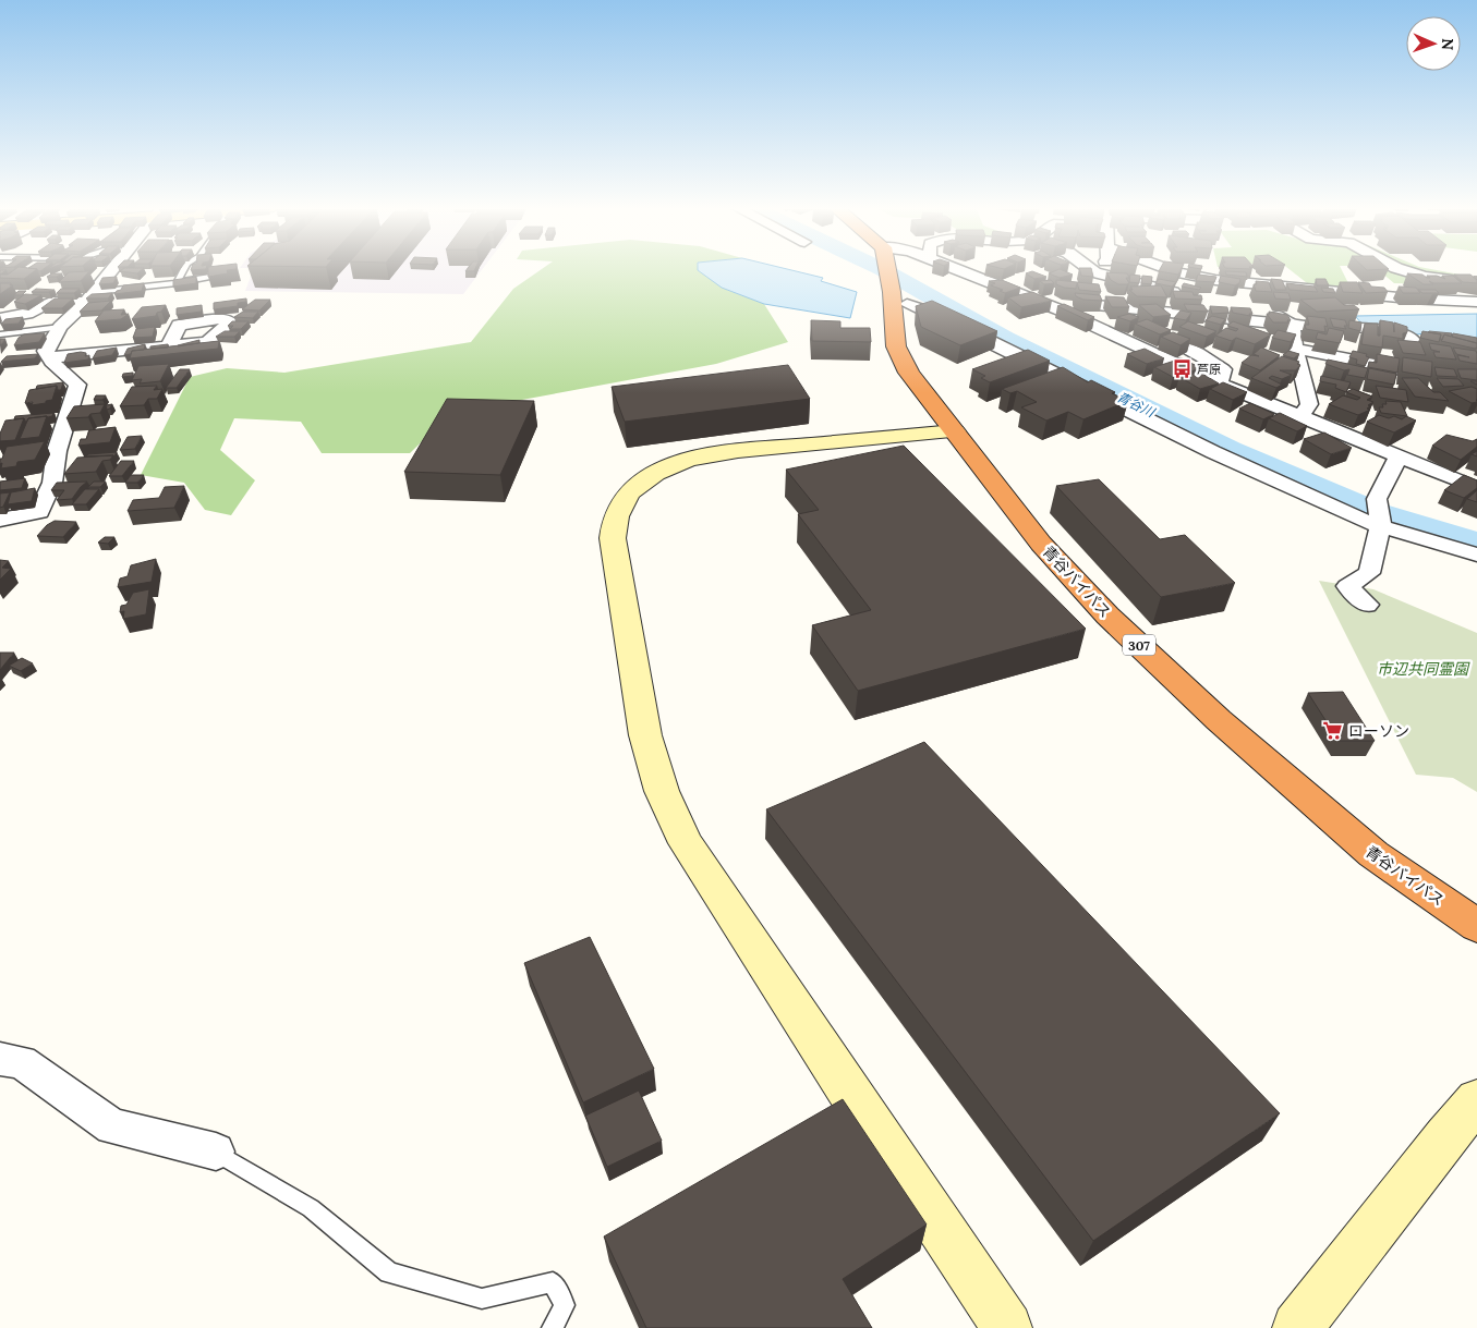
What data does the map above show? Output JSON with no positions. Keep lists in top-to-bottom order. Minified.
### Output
{"streets":{"highway":["青谷バイパス","307"]},"water":["青谷川"],"parks":["市辺共同霊園"],"places":{"bus stop":["芦原"],"supermarket":["ローソン"]},"north":"right"}
